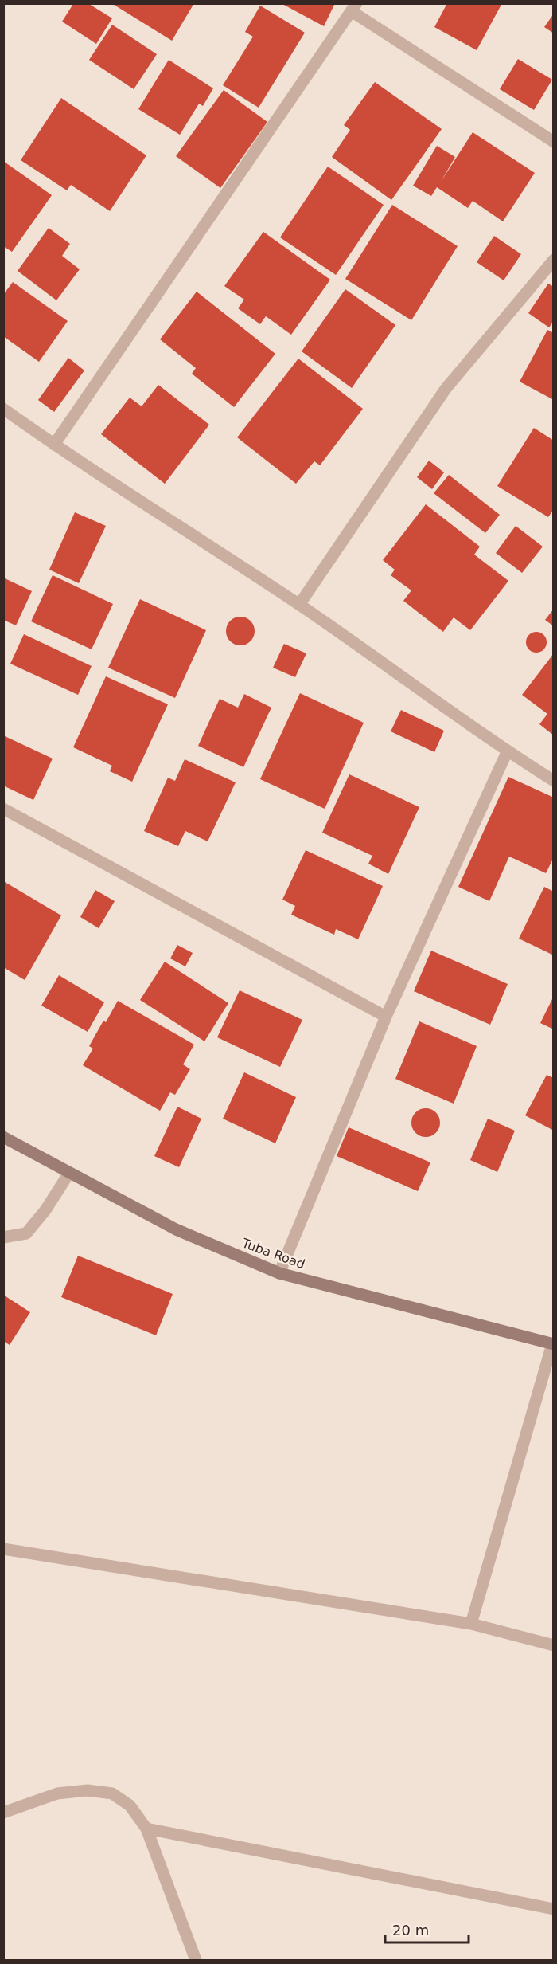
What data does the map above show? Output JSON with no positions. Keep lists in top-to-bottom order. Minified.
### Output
{"streets":{"street":["Tuba Road"]},"scale_bar":"20 m"}
